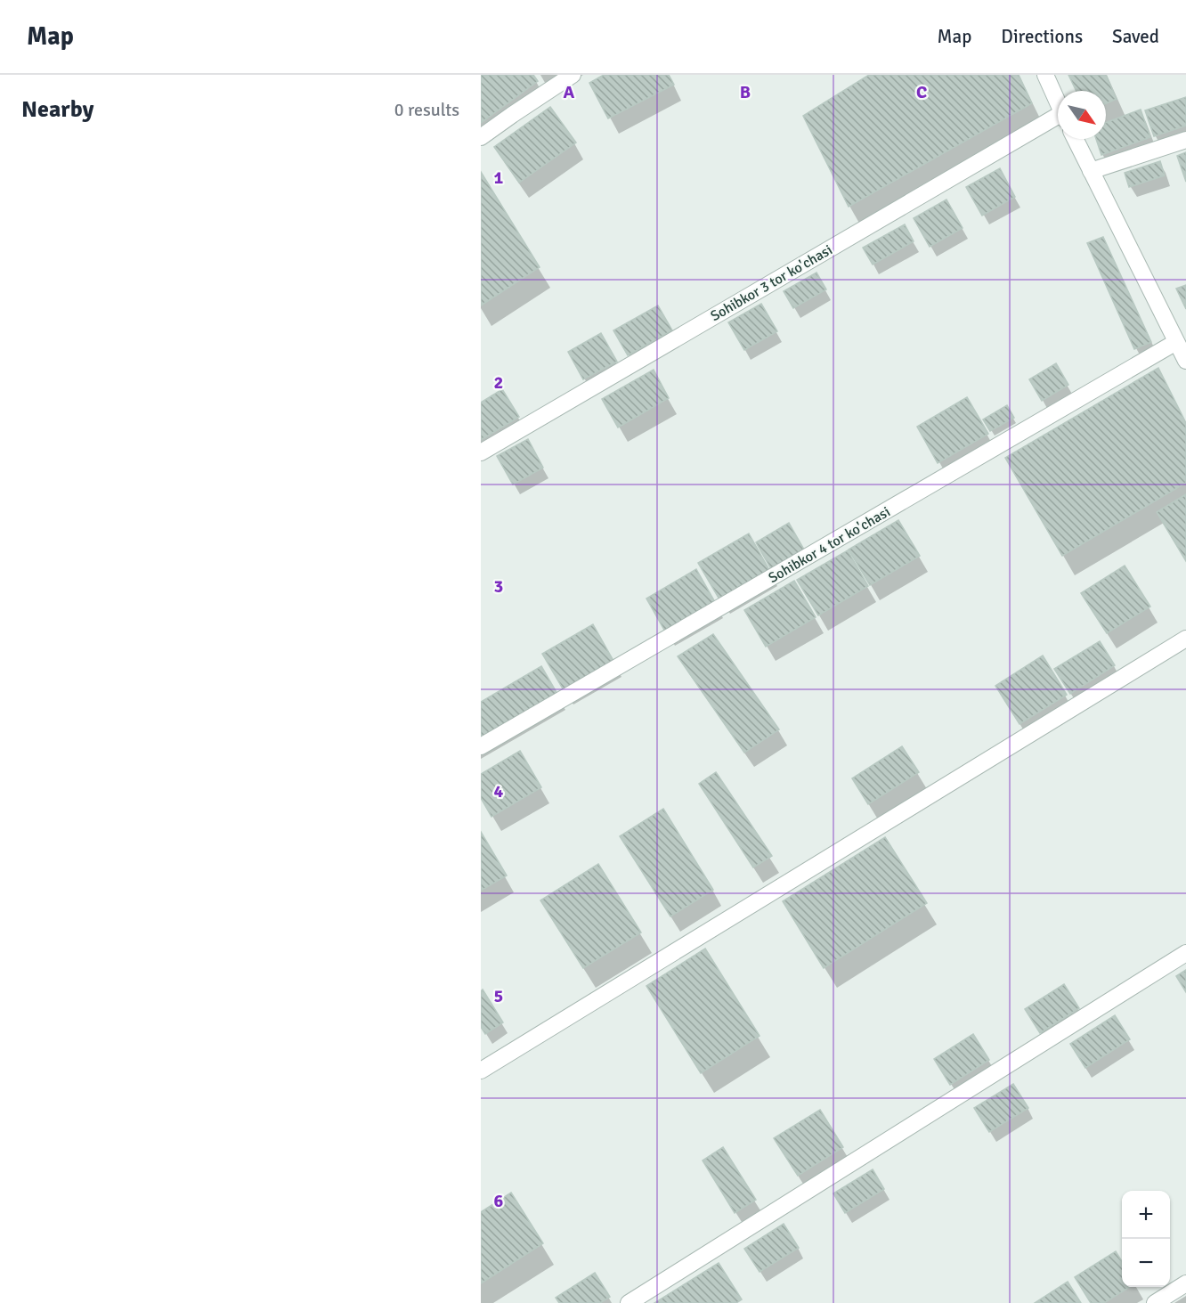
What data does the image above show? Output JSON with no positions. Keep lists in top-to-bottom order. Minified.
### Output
{"streets":{"street":["Sohibkor 3 tor ko'chasi","Sohibkor 4 tor ko'chasi"]},"north":"bottom right","page":{"header":"Map","nav":["Map","Directions","Saved"],"heading":["Nearby","0 results"],"map_buttons":["+","−"]},"grid":{"columns":["A","B","C"],"rows":["1","2","3","4","5","6"]}}
